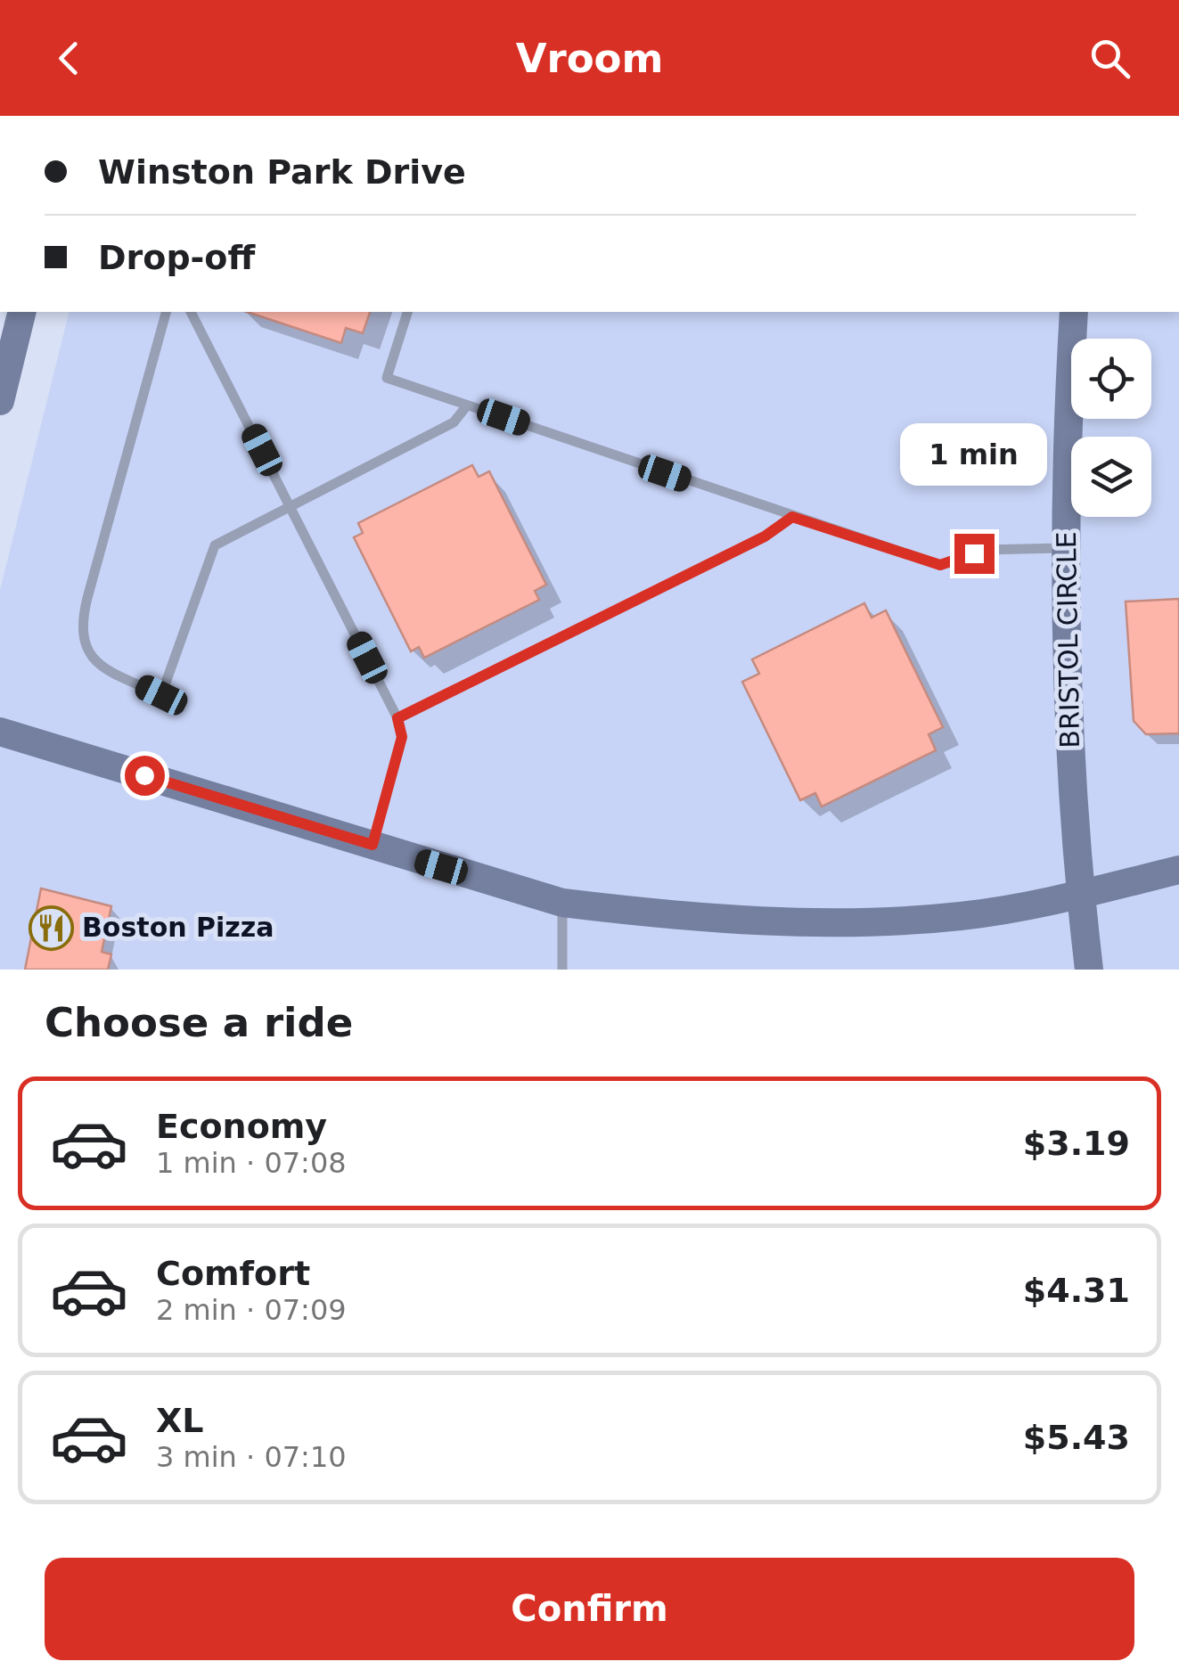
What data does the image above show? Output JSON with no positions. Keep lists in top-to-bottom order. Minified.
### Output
{"streets":{"street":["BRISTOL CIRCLE"]},"places":{"restaurant":["Boston Pizza"]},"page":{"header":"Vroom","banner":["Winston Park Drive","Drop-off"],"bubble":"1 min","heading":"Choose a ride","list":[{"name":"Economy","note":"1 min · 07:08","value":"$3.19"},{"name":"Comfort","note":"2 min · 07:09","value":"$4.31"},{"name":"XL","note":"3 min · 07:10","value":"$5.43"}],"buttons":"Confirm"}}
